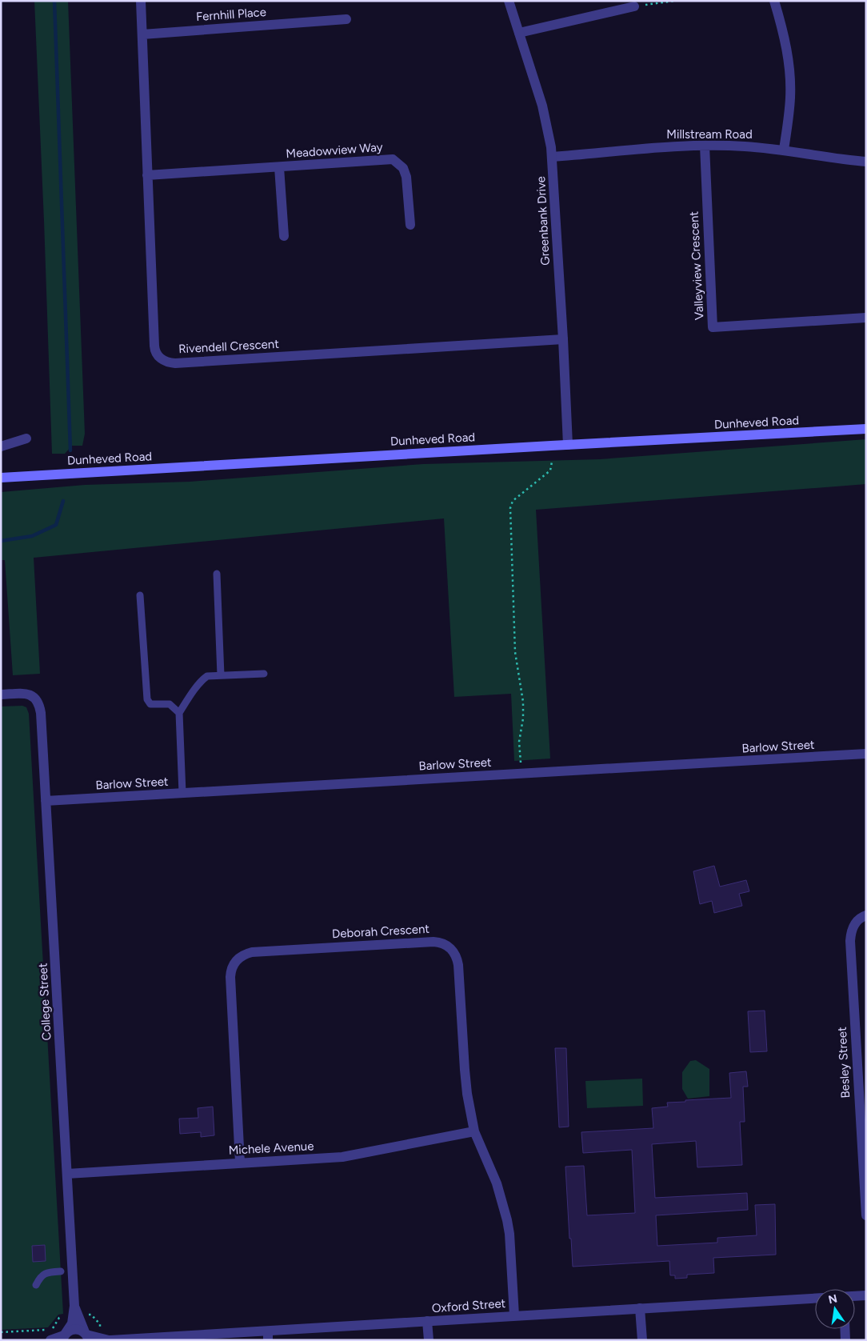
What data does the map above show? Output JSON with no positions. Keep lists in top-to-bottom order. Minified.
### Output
{"streets":{"main road":["Dunheved Road"],"street":["Fernhill Place","Millstream Road","Meadowview Way","Greenbank Drive","Valleyview Crescent","Rivendell Crescent","Barlow Street","Deborah Crescent","College Street","Besley Street","Michele Avenue","Oxford Street"]},"crossings":[["Fernhill Place","Rivendell Crescent"],["Millstream Road","Greenbank Drive"],["Millstream Road","Valleyview Crescent"],["Meadowview Way","Rivendell Crescent"],["Greenbank Drive","Rivendell Crescent"],["Greenbank Drive","Dunheved Road"],["Barlow Street","College Street"],["Deborah Crescent","Michele Avenue"],["Deborah Crescent","Oxford Street"],["College Street","Michele Avenue"],["College Street","Oxford Street"]],"north":"top"}
